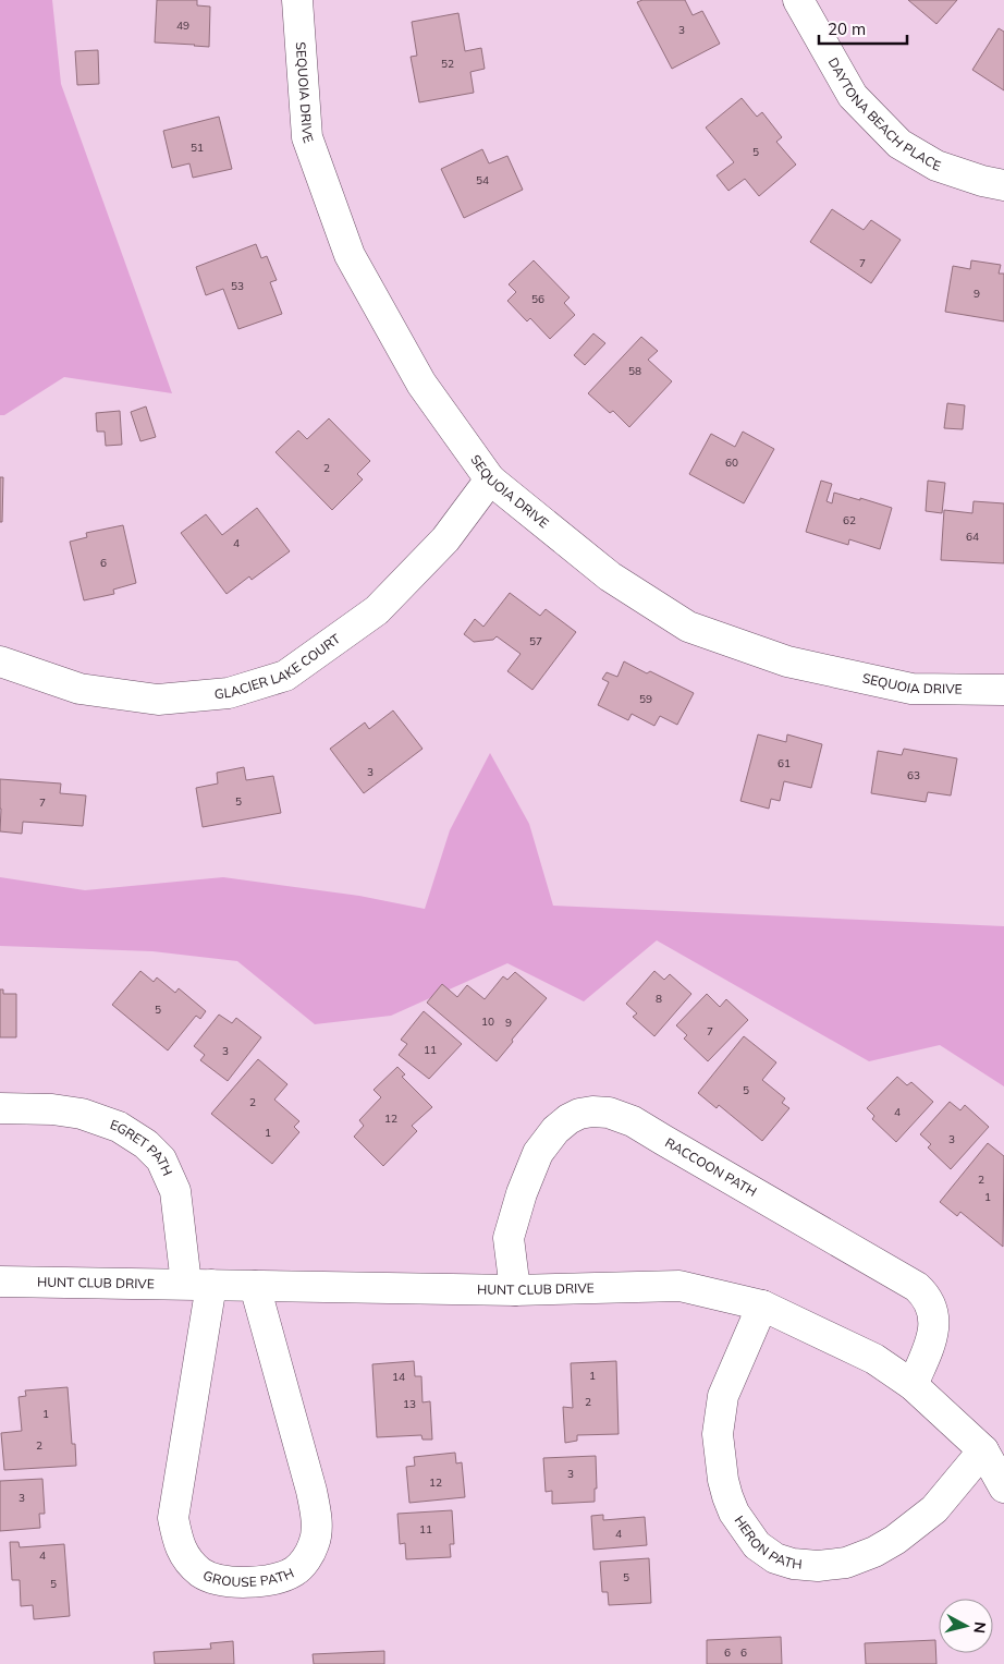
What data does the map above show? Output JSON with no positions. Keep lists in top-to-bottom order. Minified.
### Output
{"streets":{"street":["SEQUOIA DRIVE","DAYTONA BEACH PLACE","GLACIER LAKE COURT","EGRET PATH","RACCOON PATH","HUNT CLUB DRIVE","HERON PATH","GROUSE PATH"]},"crossings":[["SEQUOIA DRIVE","GLACIER LAKE COURT"],["EGRET PATH","HUNT CLUB DRIVE"],["EGRET PATH","GROUSE PATH"],["RACCOON PATH","HUNT CLUB DRIVE"],["HUNT CLUB DRIVE","HERON PATH"],["HUNT CLUB DRIVE","GROUSE PATH"]],"house_numbers":["49","3","52","51","5","54","7","53","9","56","58","60","2","62","64","4","6","57","59","61","3","63","5","7","8","5","10","9","7","11","3","5","2","4","12","1","3","2","1","1","14","2","13","1","2","3","12","3","11","4","4","5","5","6","6"],"scale_bar":"20 m","north":"right"}
